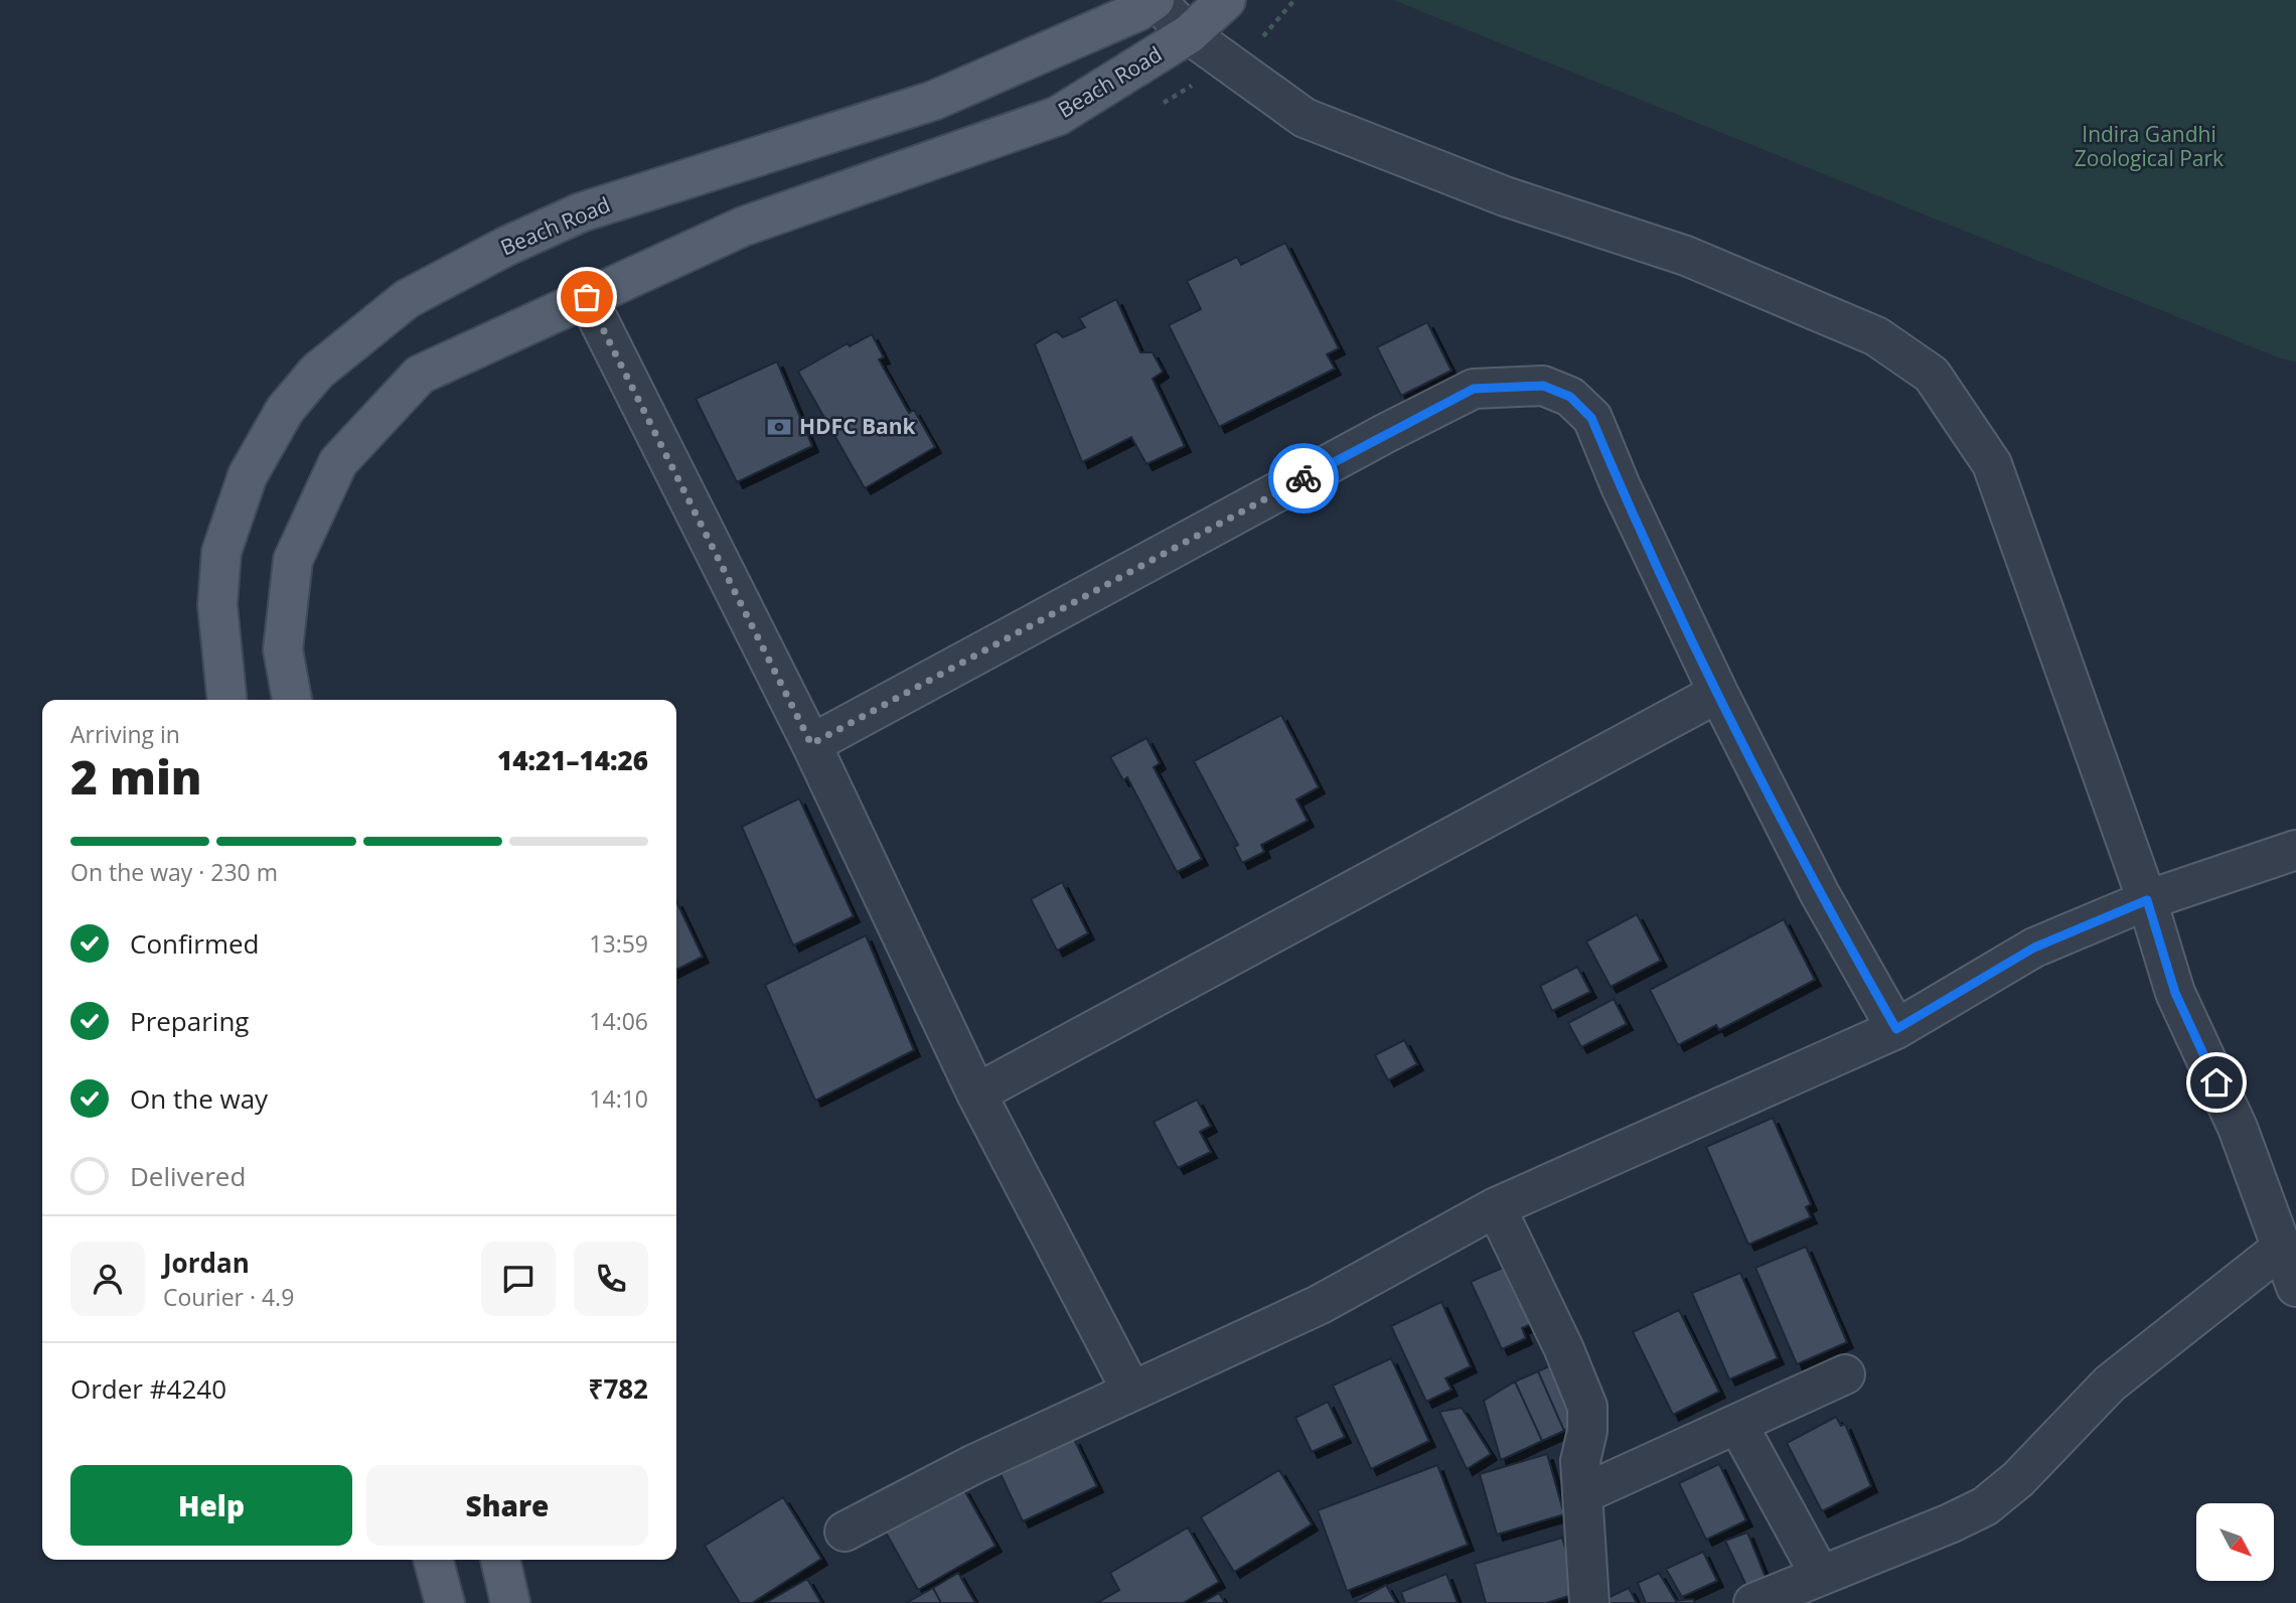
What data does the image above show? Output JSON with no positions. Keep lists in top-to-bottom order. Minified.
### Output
{"streets":{"main road":["Beach Road"]},"parks":["Indira Gandhi Zoological Park"],"places":{"bank":["HDFC Bank"]},"north":"bottom right","page":{"heading":["2 min","Arriving in","14:21–14:26"],"panel":["Jordan","Courier · 4.9","Order #4240","₹782"],"bar":"On the way · 230 m","list":[["Confirmed","13:59"],["Preparing","14:06"],["On the way","14:10"],"Delivered"],"buttons":["Help","Share"]}}
